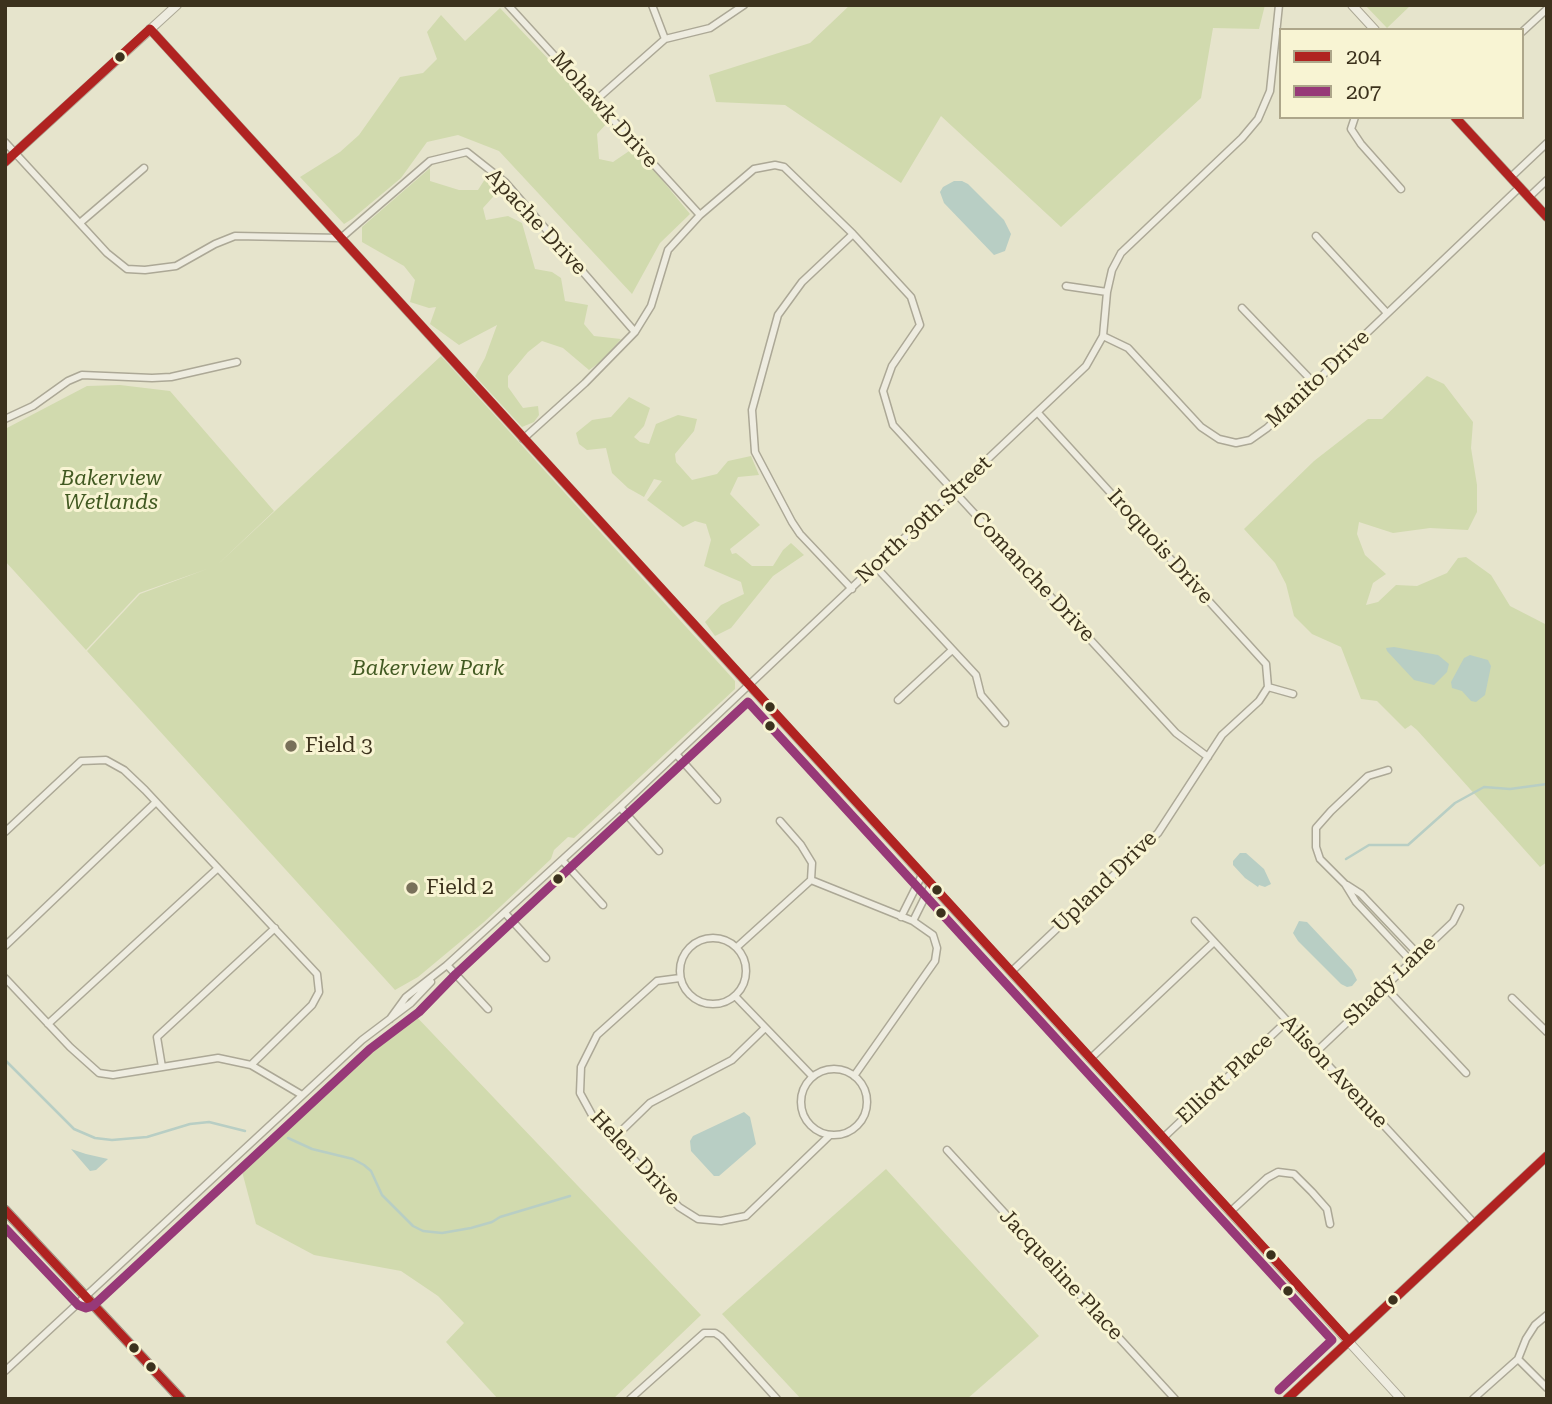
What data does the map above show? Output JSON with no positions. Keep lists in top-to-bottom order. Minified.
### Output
{"streets":{"street":["Mohawk Drive","Apache Drive","Manito Drive","North 30th Street","Iroquois Drive","Comanche Drive","Upland Drive","Shady Lane","Alison Avenue","Elliott Place","Helen Drive","Jacqueline Place"]},"crossings":[["Mohawk Drive","Comanche Drive"],["Apache Drive","Comanche Drive"],["Manito Drive","North 30th Street"],["North 30th Street","Iroquois Drive"],["North 30th Street","Comanche Drive"],["Iroquois Drive","Upland Drive"],["Comanche Drive","Upland Drive"],["Shady Lane","Alison Avenue"],["Alison Avenue","Elliott Place"]],"parks":["Bakerview Wetlands","Bakerview Park"],"places":["Field 3","Field 2"],"lines":["transit line 204","transit line 207"],"legend":["204","207"]}
